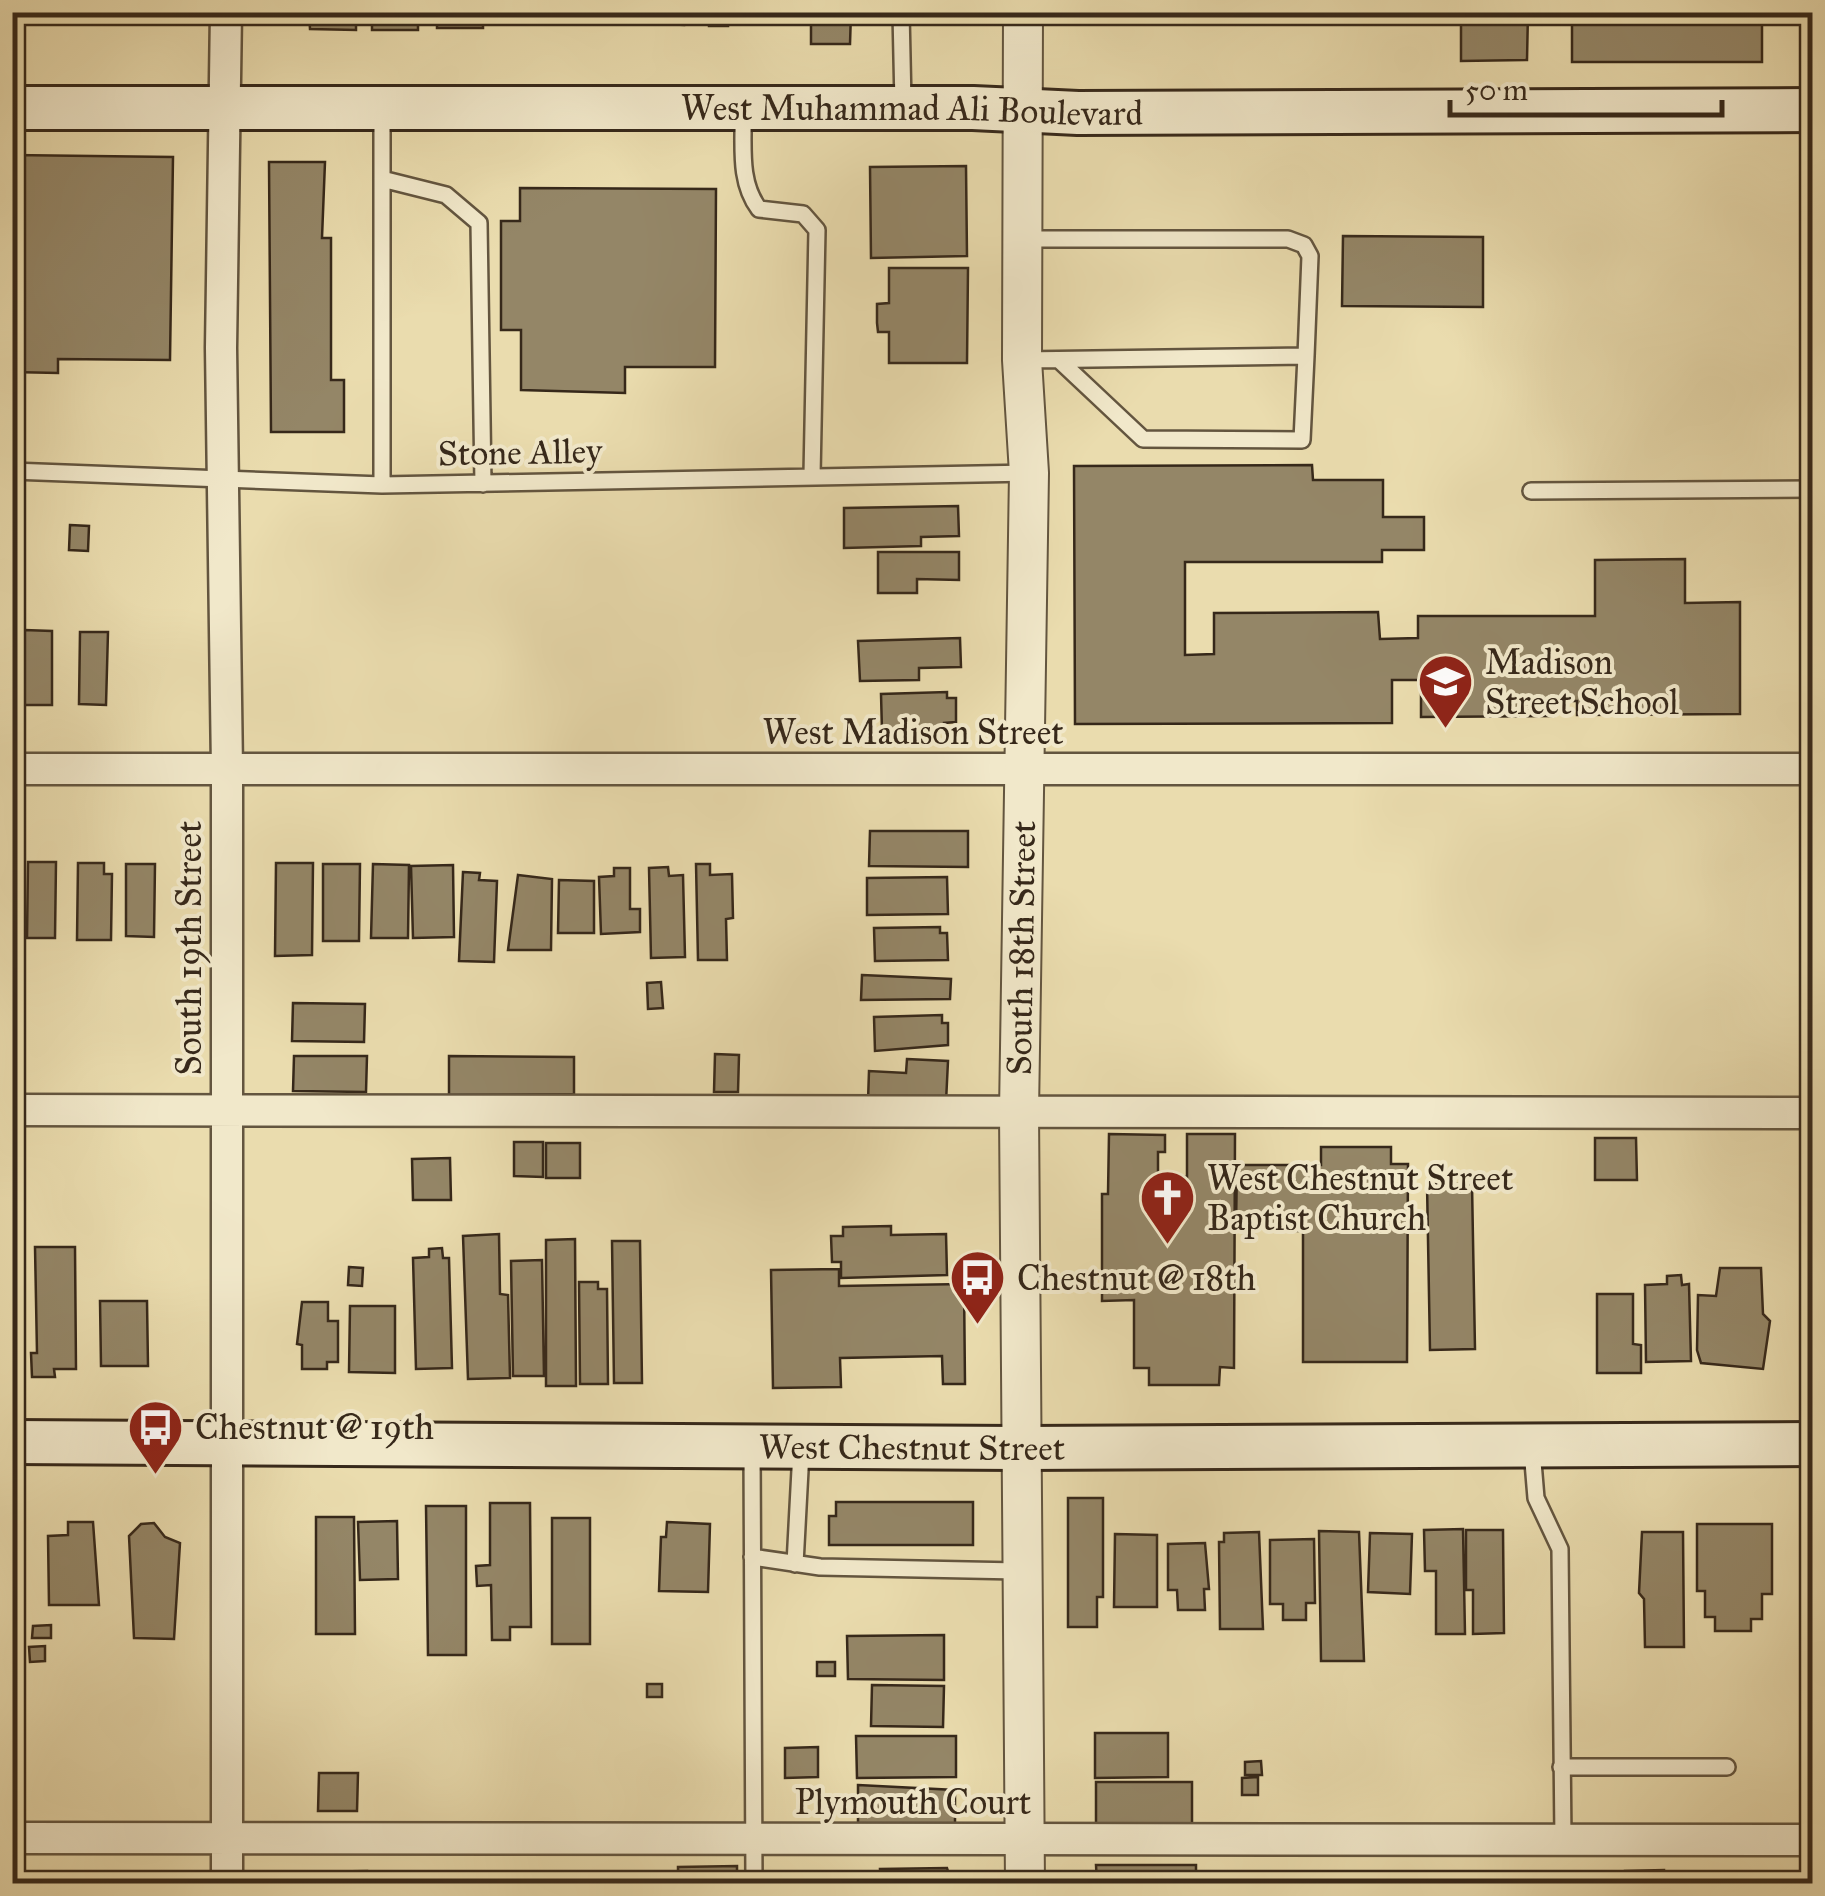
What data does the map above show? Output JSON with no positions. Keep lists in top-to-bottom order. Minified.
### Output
{"streets":{"main road":["West Muhammad Ali Boulevard","West Chestnut Street"],"street":["West Madison Street","South 19th Street","South 18th Street","Plymouth Court"],"lane":["Stone Alley"]},"crossings":[["West Muhammad Ali Boulevard","South 19th Street"],["West Muhammad Ali Boulevard","South 18th Street"],["Stone Alley","South 19th Street"],["Stone Alley","South 18th Street"],["West Madison Street","South 19th Street"],["West Madison Street","South 18th Street"],["South 19th Street","West Chestnut Street"],["South 19th Street","Plymouth Court"],["South 18th Street","West Chestnut Street"],["South 18th Street","Plymouth Court"]],"places":{"school or university":["Madison Street School"],"church":["West Chestnut Street Baptist Church"],"bus stop":["Chestnut @ 18th","Chestnut @ 19th"]},"scale_bar":"50 m"}
